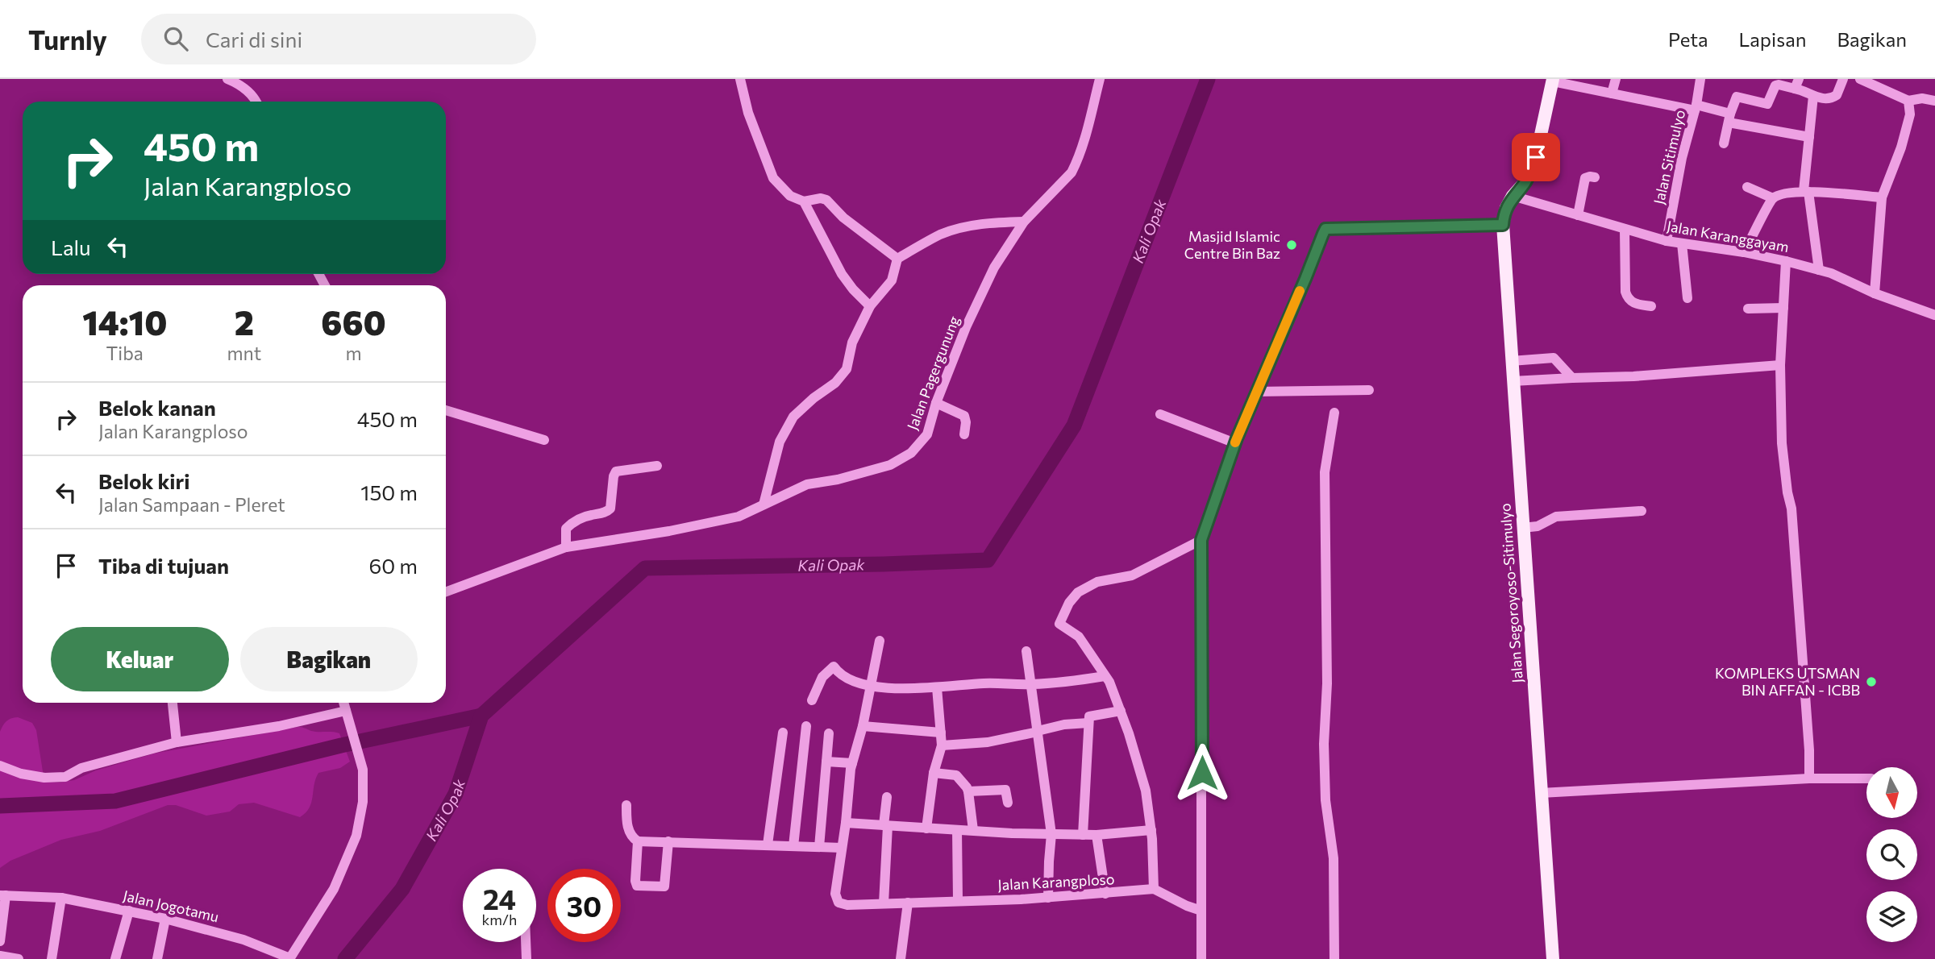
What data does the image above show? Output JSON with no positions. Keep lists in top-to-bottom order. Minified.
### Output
{"streets":{"main road":["Jalan Segoroyoso-Sitimulyo"],"street":["Jalan Sitimulyo","Jalan Karanggayam","Jalan Pagergunung","Jalan Karangploso","Jalan Jogotamu"]},"crossings":[["Jalan Sitimulyo","Jalan Karanggayam"]],"water":["Kali Opak"],"places":["Masjid Islamic Centre Bin Baz","KOMPLEKS UTSMAN BIN AFFAN - ICBB"],"north":"bottom","page":{"header":"Turnly","search":"Cari di sini","nav":["Peta","Lapisan","Bagikan"],"turn":["450 m","Jalan Karangploso"],"then":"Lalu","eta":["14:10","Tiba","2","mnt","660","m"],"list":[{"name":"Belok kanan","note":"Jalan Karangploso","value":"450 m"},{"name":"Belok kiri","note":"Jalan Sampaan - Pleret","value":"150 m"},{"name":"Tiba di tujuan","value":"60 m"}],"buttons":["Keluar","Bagikan"],"speed":"24 km/h","limit":"30"}}
